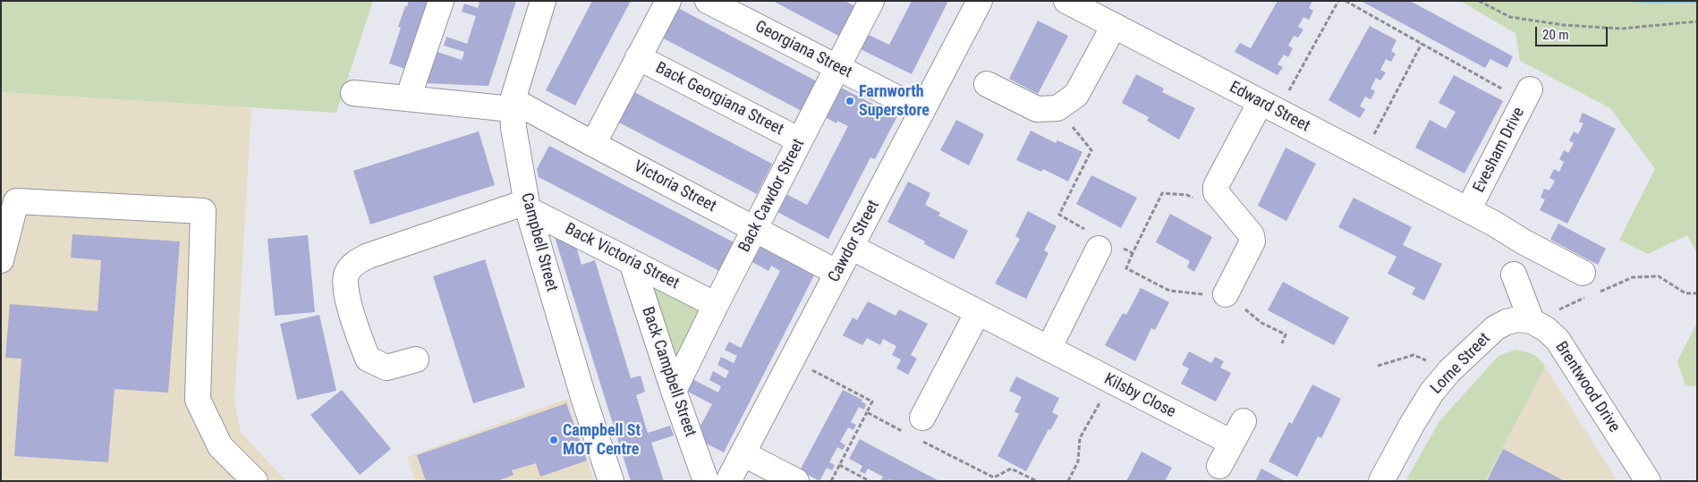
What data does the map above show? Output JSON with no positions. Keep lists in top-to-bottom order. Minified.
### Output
{"streets":{"street":["Georgiana Street","Back Georgiana Street","Edward Street","Evesham Drive","Victoria Street","Back Cawdor Street","Cawdor Street","Campbell Street","Back Victoria Street","Lorne Street","Back Campbell Street","Brentwood Drive","Kilsby Close"]},"crossings":[["Georgiana Street","Back Cawdor Street"],["Georgiana Street","Cawdor Street"],["Back Georgiana Street","Back Cawdor Street"],["Edward Street","Evesham Drive"],["Victoria Street","Back Cawdor Street"],["Victoria Street","Cawdor Street"],["Victoria Street","Campbell Street"],["Back Cawdor Street","Back Victoria Street"],["Back Cawdor Street","Back Campbell Street"],["Cawdor Street","Kilsby Close"],["Campbell Street","Back Victoria Street"],["Back Victoria Street","Back Campbell Street"],["Lorne Street","Brentwood Drive"]],"places":["Farnworth Superstore","Campbell St MOT Centre"],"scale_bar":"20 m"}
